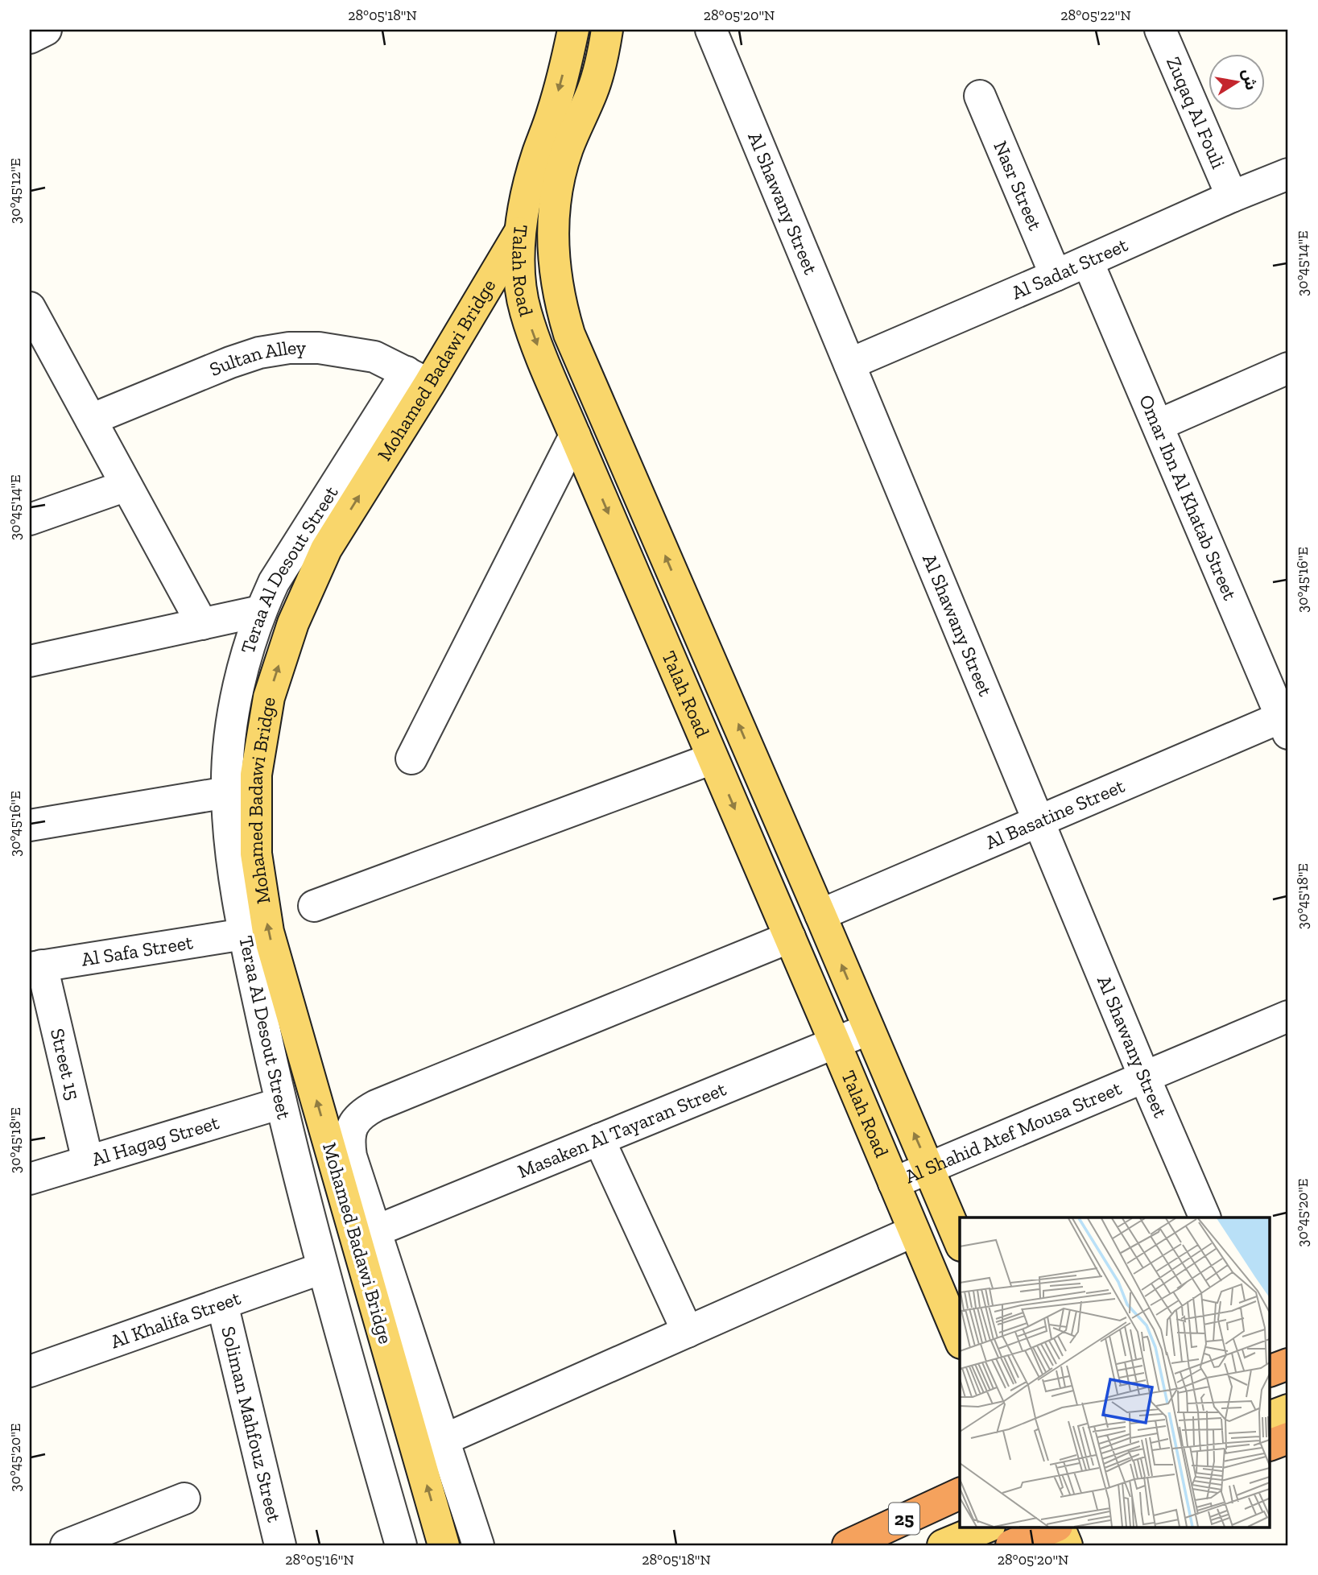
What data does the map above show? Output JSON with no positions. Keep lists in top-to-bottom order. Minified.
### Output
{"streets":{"highway":["25"],"main road":["Talah Road","Mohamed Badawi Bridge"],"street":["Zuqaq Al Fouli","Nasr Street","Al Shawany Street","Al Sadat Street","Sultan Alley","Omar Ibn Al Khatab Street","Teraa Al Desout Street","Al Basatine Street","Al Safa Street","Street 15","Masaken Al Tayaran Street","Al Shahid Atef Mousa Street","Al Hagag Street","Al Khalifa Street","Soliman Mahfouz Street"]},"crossings":[["Zuqaq Al Fouli","Al Sadat Street"],["Nasr Street","Al Sadat Street"],["Al Shawany Street","Al Sadat Street"],["Al Shawany Street","Al Basatine Street"],["Al Shawany Street","Al Shahid Atef Mousa Street"],["Al Sadat Street","Omar Ibn Al Khatab Street"],["Talah Road","Mohamed Badawi Bridge"],["Talah Road","Al Basatine Street"],["Talah Road","Masaken Al Tayaran Street"],["Talah Road","Al Shahid Atef Mousa Street"],["Sultan Alley","Mohamed Badawi Bridge"],["Sultan Alley","Teraa Al Desout Street"],["Mohamed Badawi Bridge","Teraa Al Desout Street"],["Omar Ibn Al Khatab Street","Al Basatine Street"],["Teraa Al Desout Street","Al Safa Street"],["Teraa Al Desout Street","Al Hagag Street"],["Teraa Al Desout Street","Al Khalifa Street"],["Al Safa Street","Street 15"],["Street 15","Al Hagag Street"],["Al Khalifa Street","Soliman Mahfouz Street"]],"one_way":["Mohamed Badawi Bridge"],"north":"right","coordinates":["28°05'18\"N","28°05'20\"N","28°05'22\"N","30°45'12\"E","30°45'14\"E","30°45'16\"E","30°45'18\"E","30°45'20\"E","28°05'16\"N"]}
